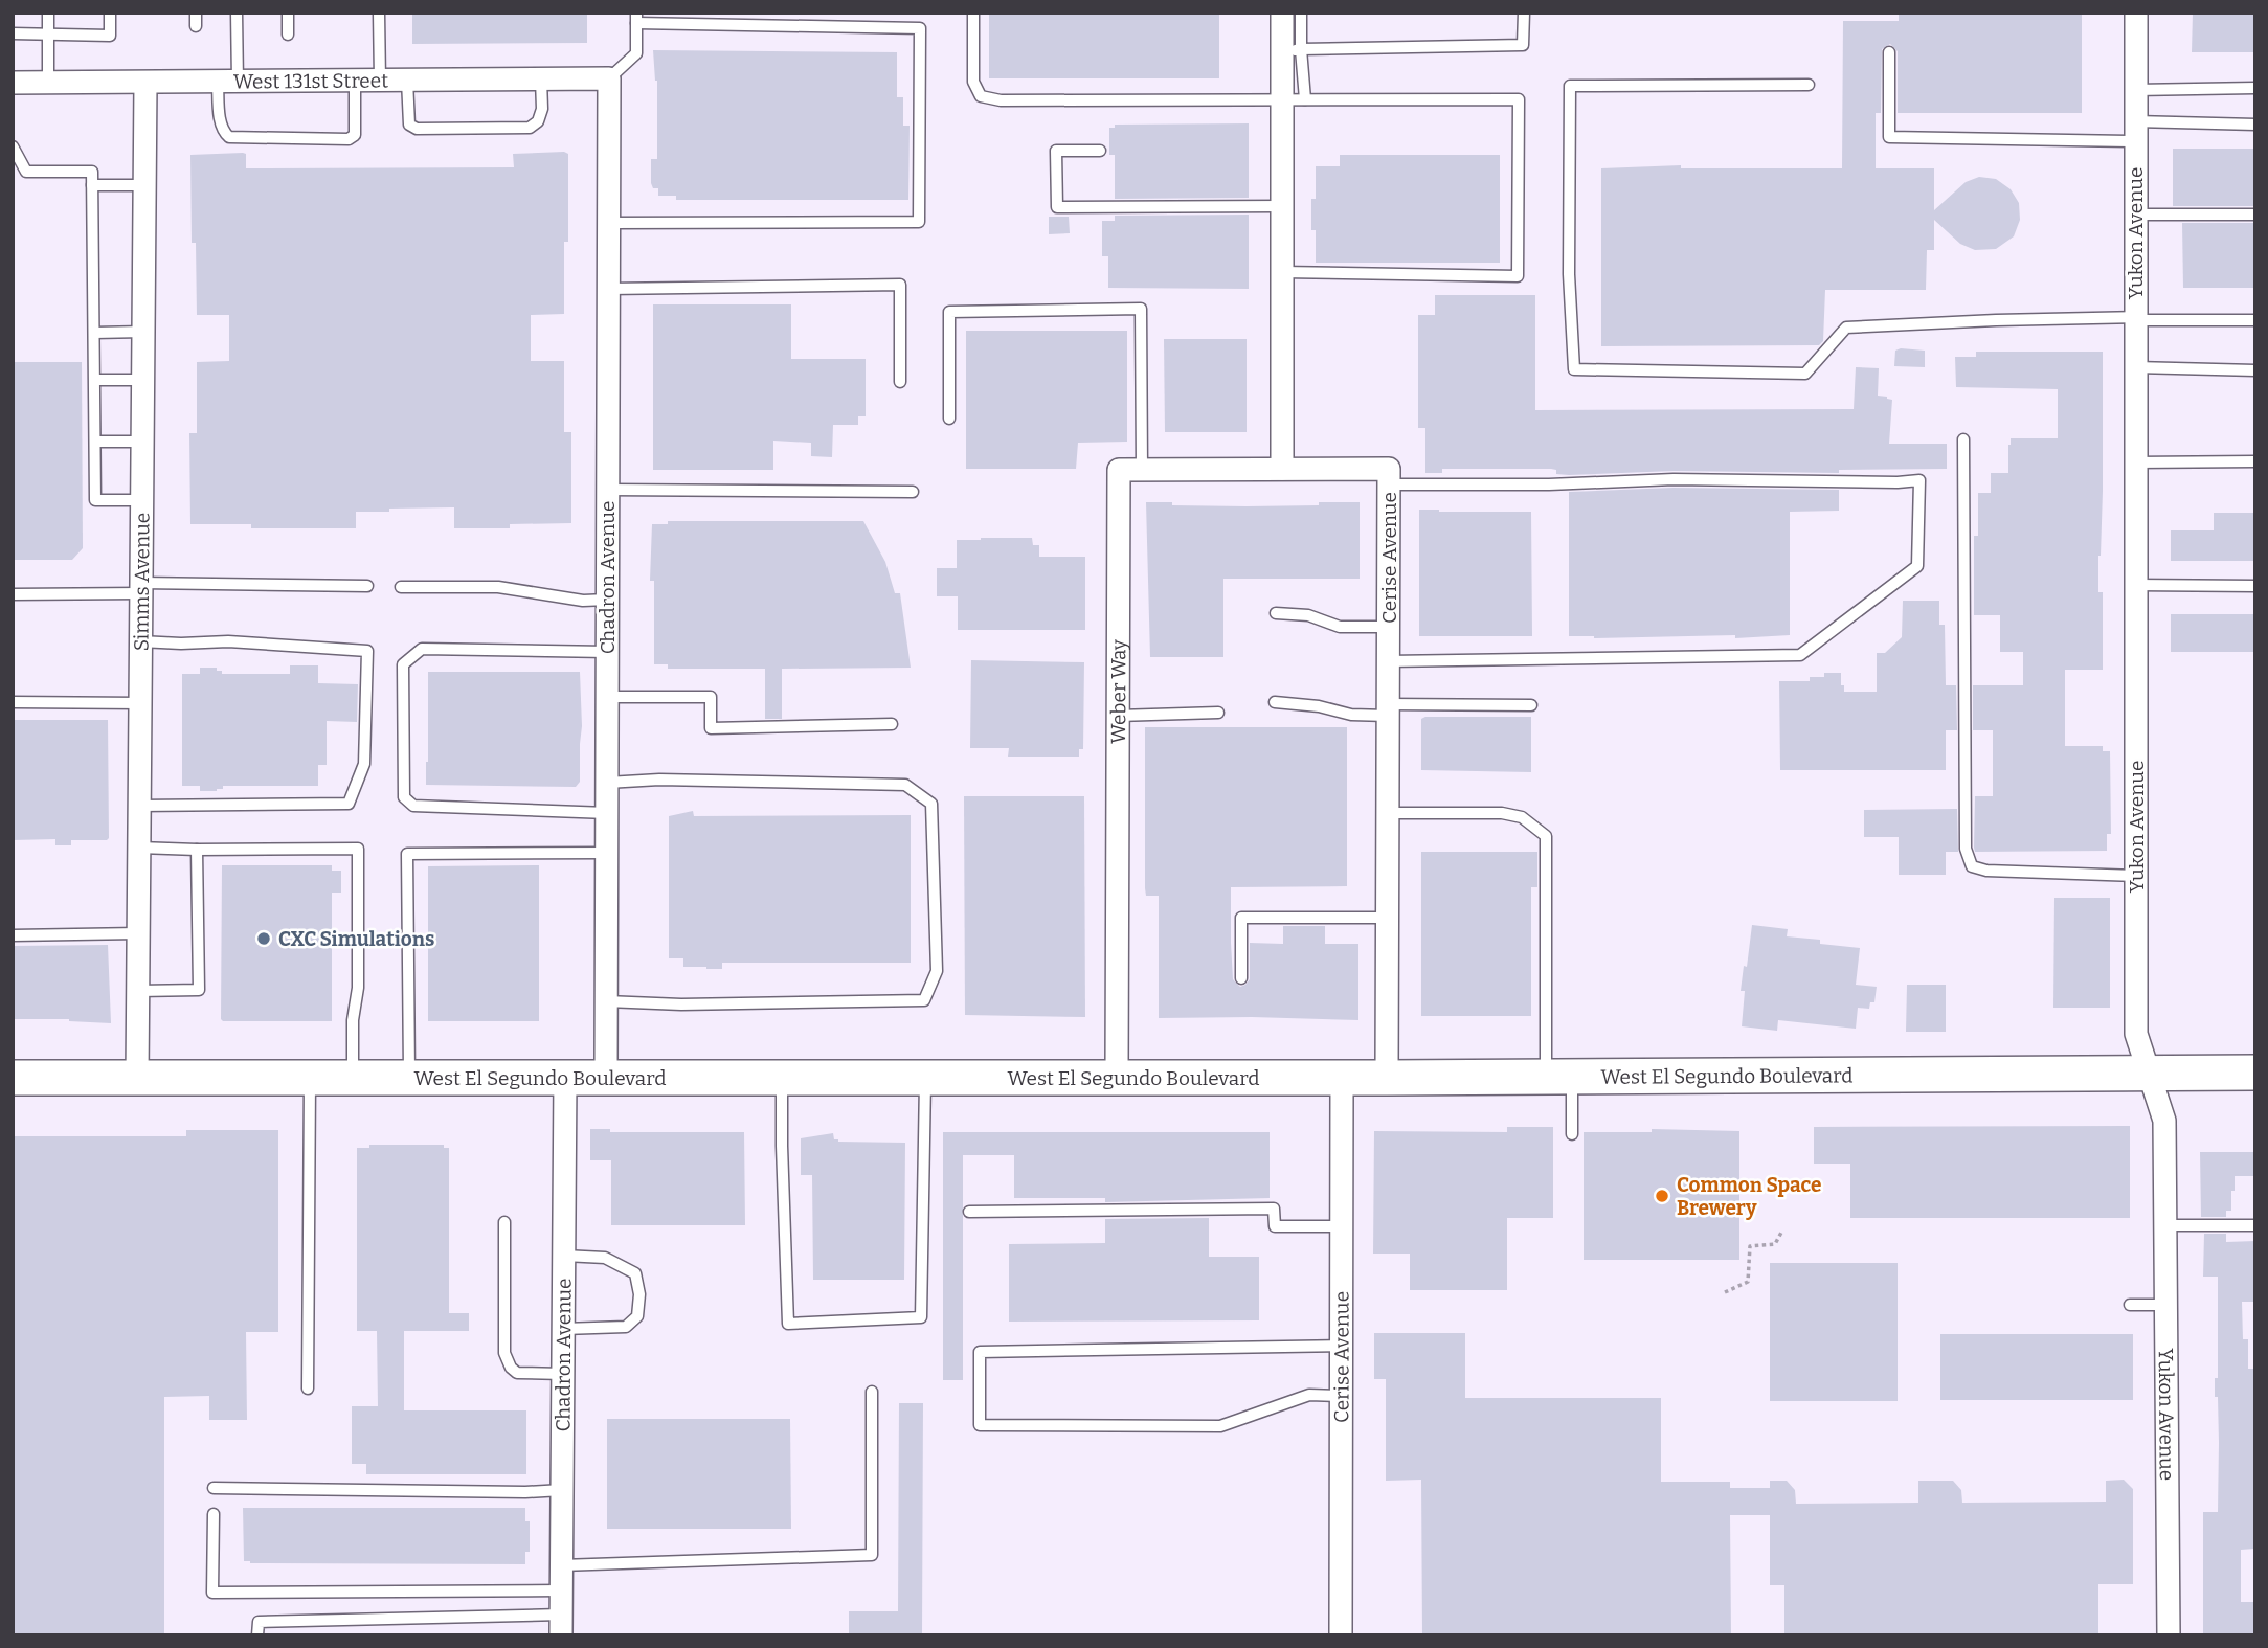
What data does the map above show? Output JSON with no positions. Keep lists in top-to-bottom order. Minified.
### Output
{"streets":{"main road":["West El Segundo Boulevard"],"street":["West 131st Street","Yukon Avenue","Cerise Avenue","Chadron Avenue","Simms Avenue","Weber Way"]},"crossings":[["West 131st Street","Chadron Avenue"],["West 131st Street","Simms Avenue"],["Yukon Avenue","West El Segundo Boulevard"],["Cerise Avenue","West El Segundo Boulevard"],["Chadron Avenue","West El Segundo Boulevard"],["Simms Avenue","West El Segundo Boulevard"],["Weber Way","West El Segundo Boulevard"]],"places":["CXC Simulations","Common Space Brewery"]}
